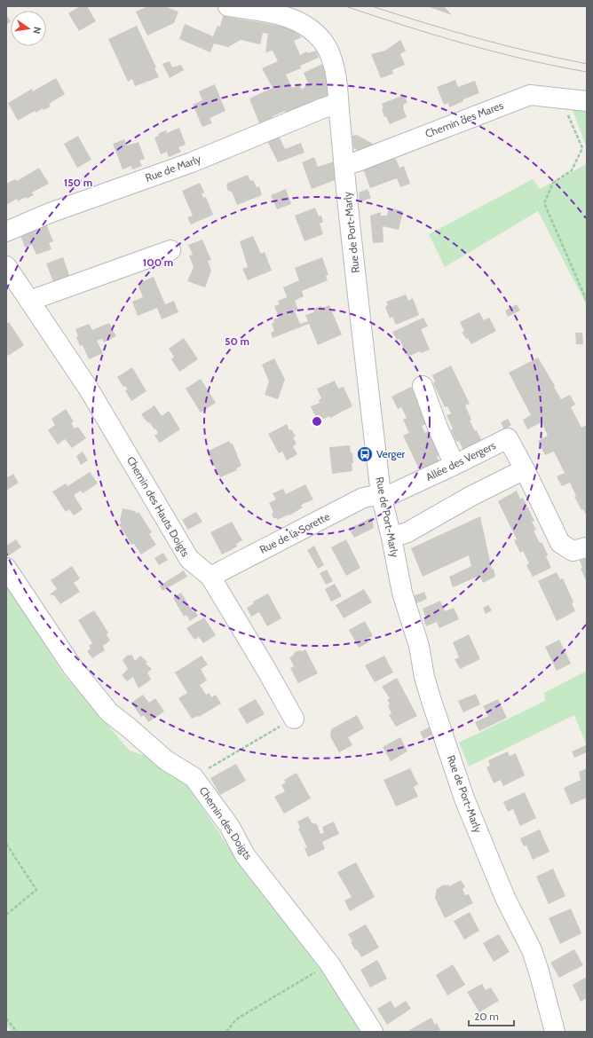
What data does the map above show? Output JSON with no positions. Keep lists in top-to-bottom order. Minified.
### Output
{"streets":{"street":["Chemin des Mares","Rue de Marly","Rue de Port-Marly","Allée des Vergers","Chemin des Hauts Doigts","Rue de la Sorette","Chemin des Doigts"]},"crossings":[["Chemin des Mares","Rue de Port-Marly"],["Rue de Marly","Rue de Port-Marly"],["Rue de Port-Marly","Allée des Vergers"],["Rue de Port-Marly","Rue de la Sorette"],["Allée des Vergers","Rue de la Sorette"],["Chemin des Hauts Doigts","Rue de la Sorette"]],"places":{"bus stop":["Verger"]},"scale_bar":"20 m","north":"right","rings":["150 m","100 m","50 m"]}
